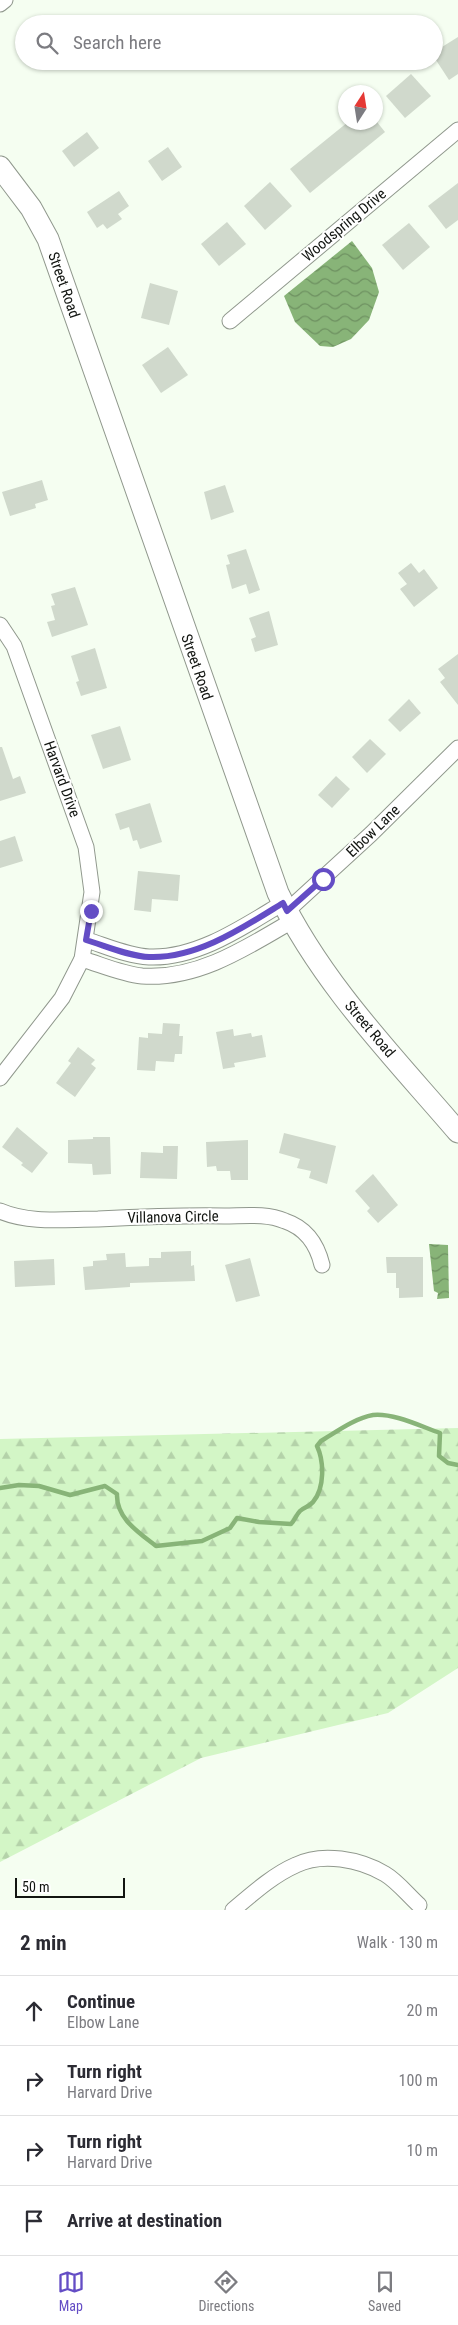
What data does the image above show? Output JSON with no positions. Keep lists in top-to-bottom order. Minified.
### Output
{"streets":{"main road":["Street Road"],"street":["Woodspring Drive","Harvard Drive","Elbow Lane","Villanova Circle"]},"crossings":[["Street Road","Elbow Lane"]],"scale_bar":"50 m","north":"top","page":{"search":"Search here","scale":"50 m","heading":["2 min","Walk · 130 m"],"list":[["Continue","Elbow Lane","20 m"],["Turn right","Harvard Drive","100 m"],["Turn right","Harvard Drive","10 m"],"Arrive at destination"],"nav":["Map","Directions","Saved"]}}
